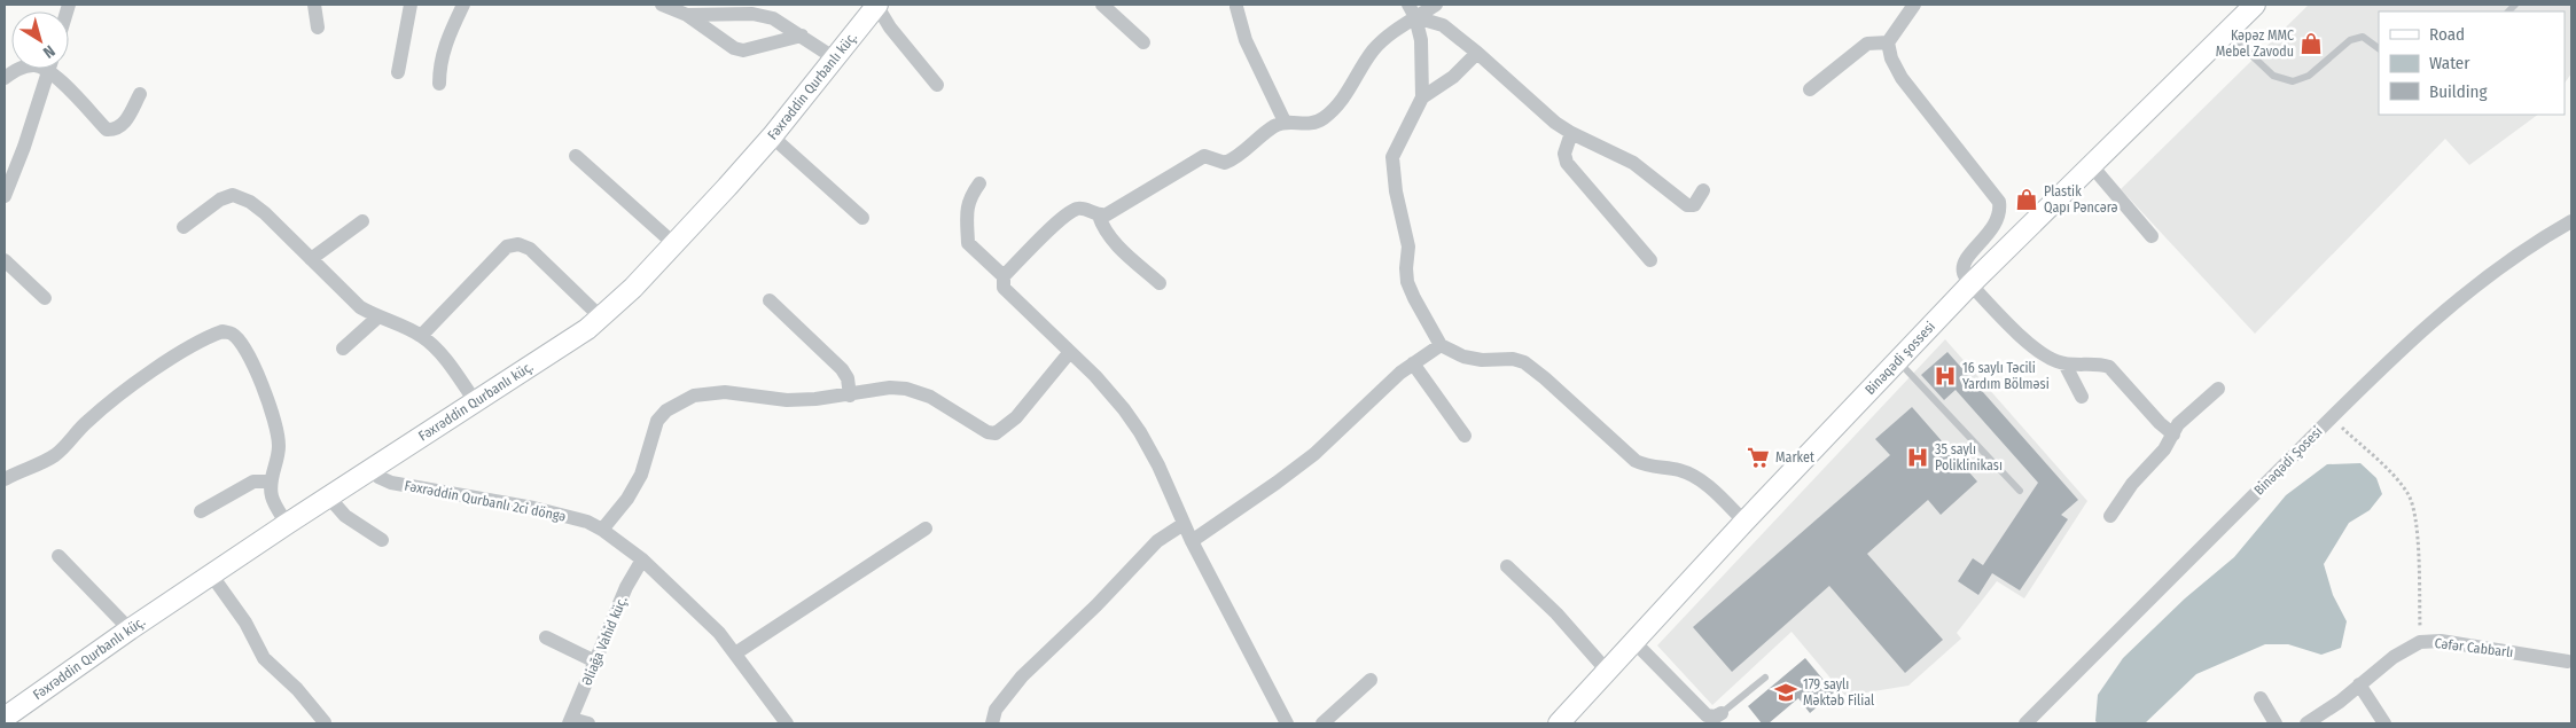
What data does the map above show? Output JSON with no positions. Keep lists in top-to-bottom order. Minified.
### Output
{"streets":{"street":["Fəxrəddin Qurbanlı küç.","Binəqədi şossesi","Binəqədi Şosesi","Fəxrəddin Qurbanlı 2ci döngə","Əliağa Vahid küç.","Cəfər Cabbarlı"]},"crossings":[["Fəxrəddin Qurbanlı küç.","Fəxrəddin Qurbanlı 2ci döngə"],["Fəxrəddin Qurbanlı 2ci döngə","Əliağa Vahid küç."]],"places":{"shop":["Kəpəz MMC Mebel Zavodu","Plastik Qapı Pəncərə"],"hospital":["16 saylı Təcili Yardım Bölməsi","35 saylı Poliklinikası"],"supermarket":["Market"],"school or university":["179 saylı Məktəb Filial"]},"legend":["Road","Water","Building"],"north":"bottom right"}
